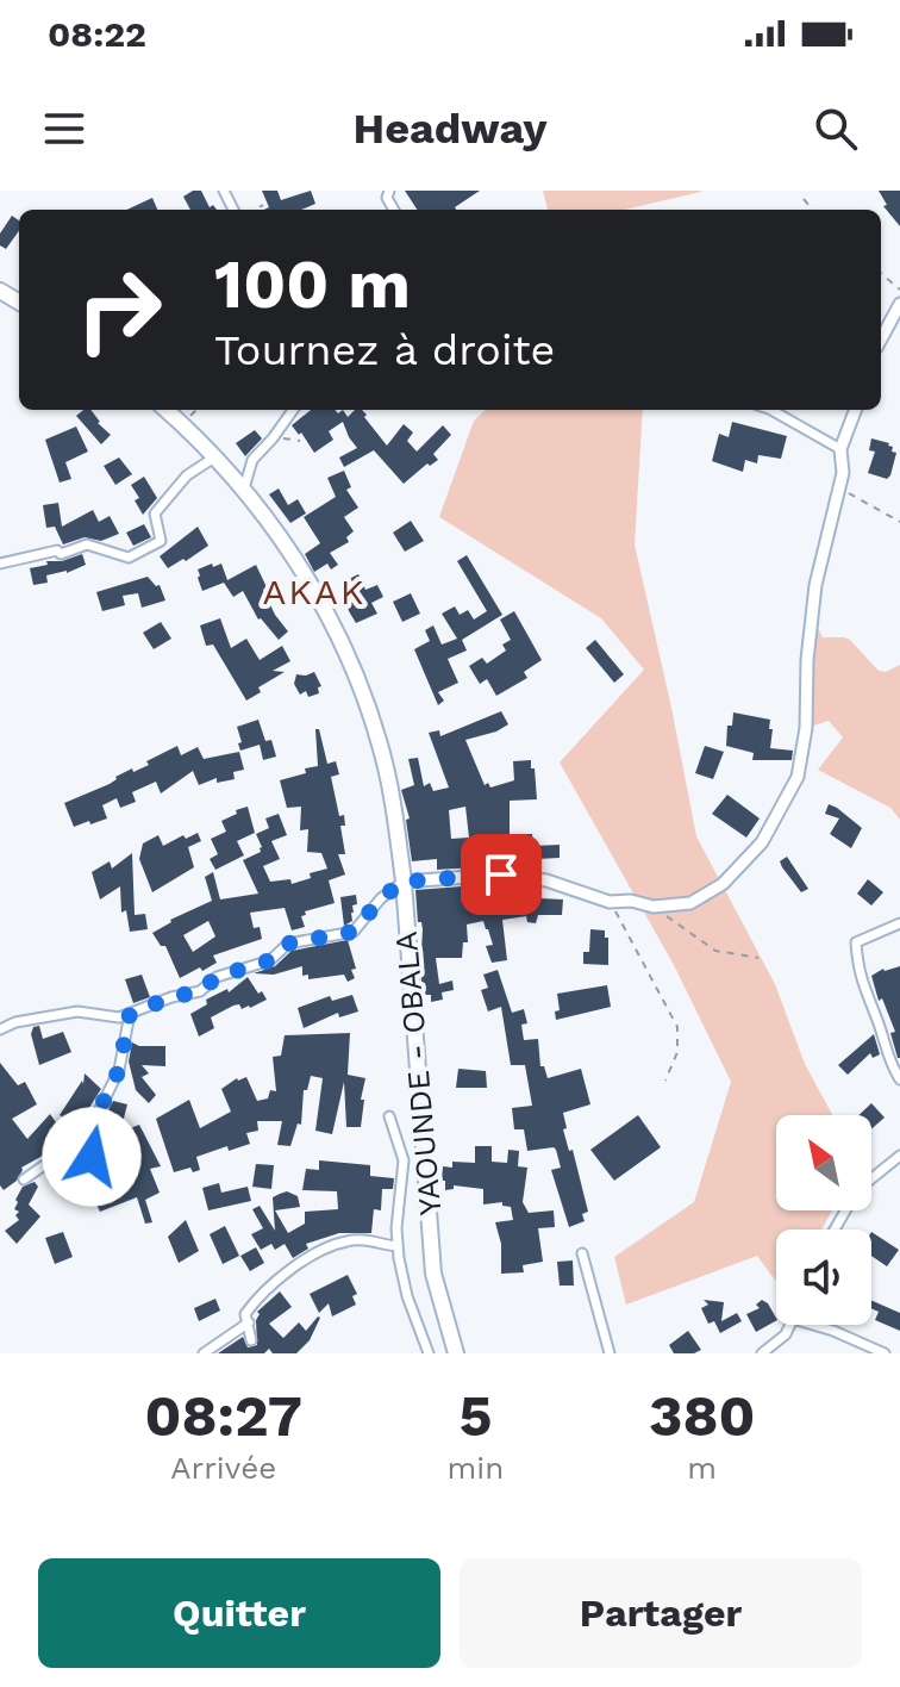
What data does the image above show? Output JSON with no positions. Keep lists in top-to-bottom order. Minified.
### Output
{"streets":{"highway":["YAOUNDE - OBALA"]},"districts":["AKAK"],"north":"top left","page":{"status":"08:22","header":"Headway","turn":["100 m","Tournez à droite"],"eta":["08:27","Arrivée","5","min","380","m"],"buttons":["Quitter","Partager"]}}
